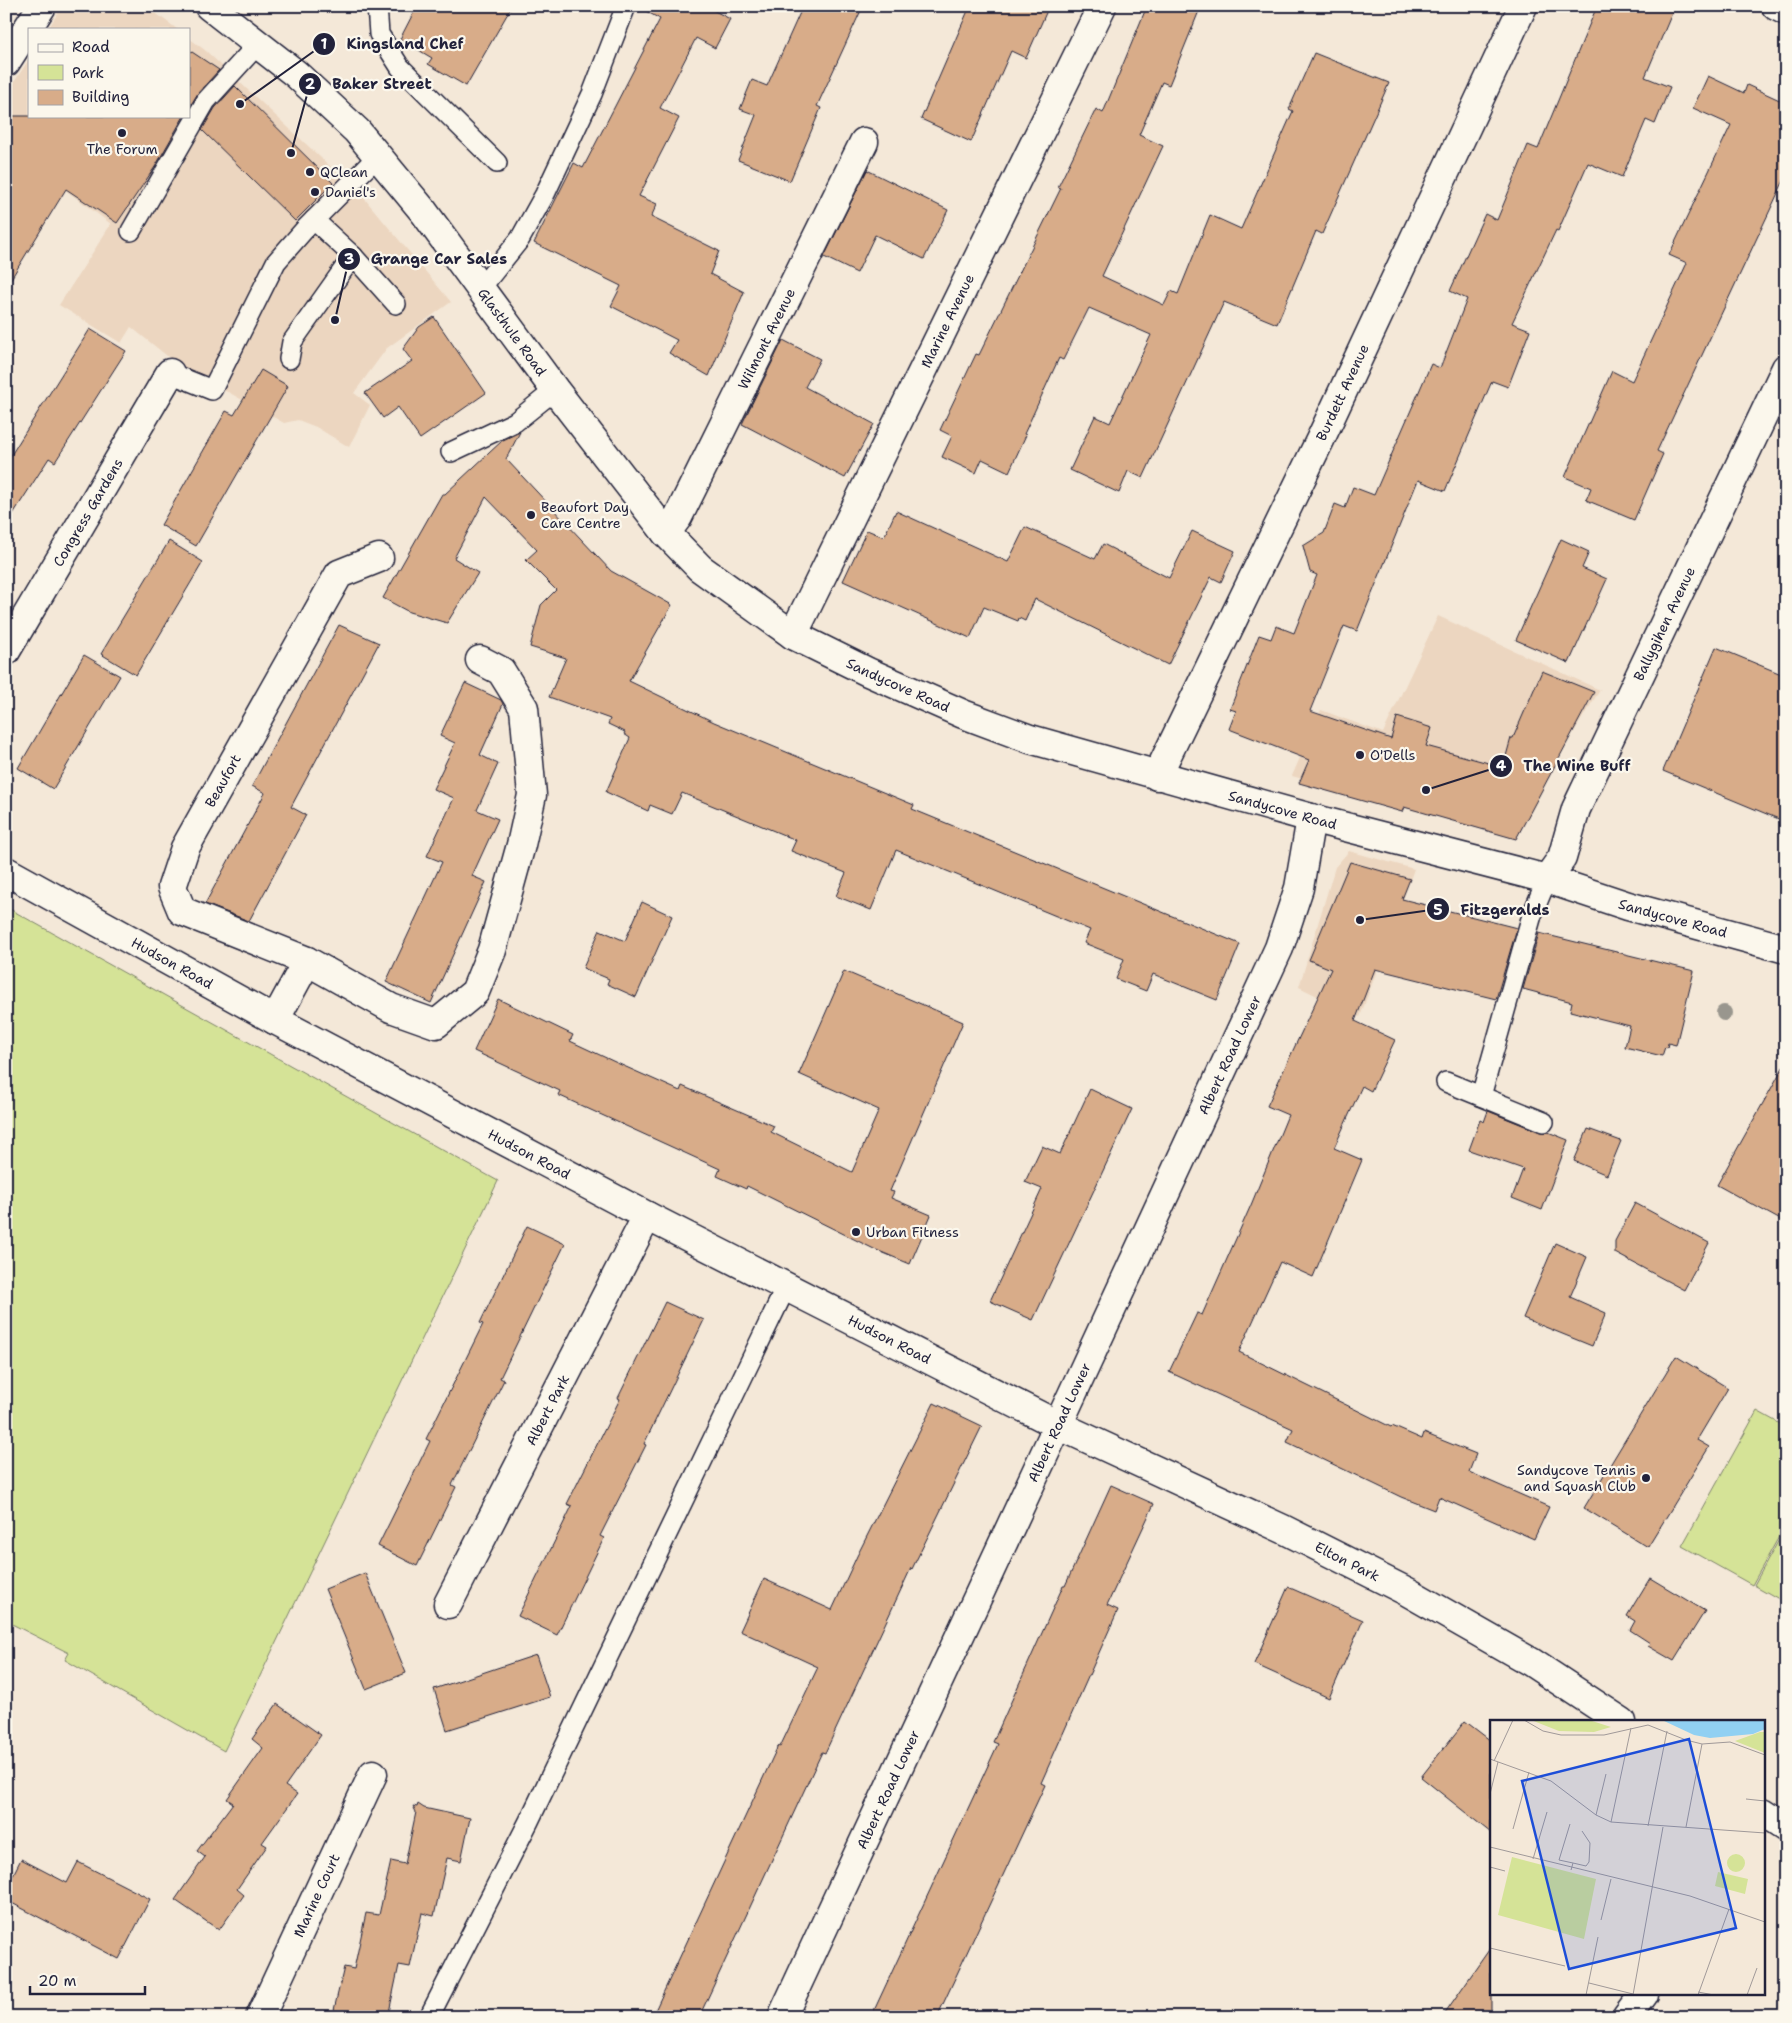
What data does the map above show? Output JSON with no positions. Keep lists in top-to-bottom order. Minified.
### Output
{"streets":{"street":["Marine Avenue","Glasthule Road","Wilmont Avenue","Burdett Avenue","Congress Gardens","Ballygihen Avenue","Sandycove Road","Beaufort","Hudson Road","Albert Road Lower","Albert Park","Elton Park","Marine Court"]},"crossings":[["Marine Avenue","Glasthule Road"],["Marine Avenue","Sandycove Road"],["Glasthule Road","Wilmont Avenue"],["Glasthule Road","Sandycove Road"],["Burdett Avenue","Sandycove Road"],["Ballygihen Avenue","Sandycove Road"],["Sandycove Road","Albert Road Lower"],["Hudson Road","Albert Road Lower"],["Hudson Road","Albert Park"],["Hudson Road","Elton Park"],["Albert Road Lower","Elton Park"]],"places":["Kingsland Chef","The Forum","Baker Street","QClean","Daniel's","Grange Car Sales","Beaufort Day Care Centre","O'Dells","The Wine Buff","Fitzgeralds","Urban Fitness","Sandycove Tennis and Squash Club"],"legend":["Road","Park","Building"],"scale_bar":"20 m"}
